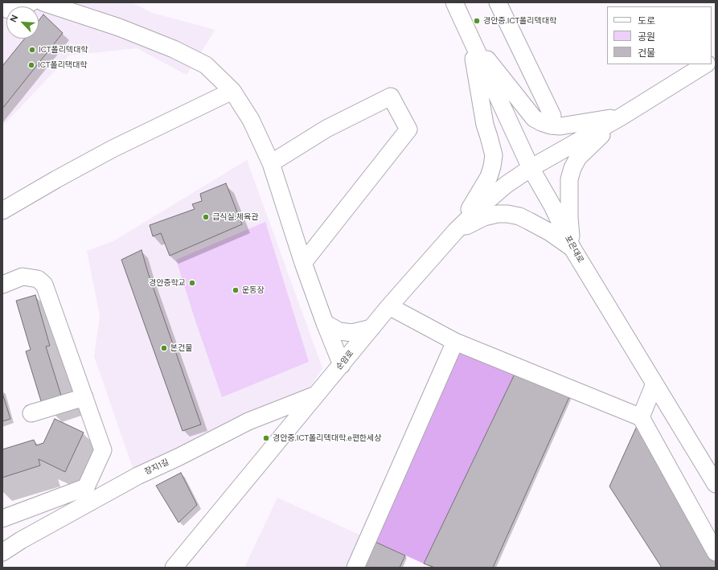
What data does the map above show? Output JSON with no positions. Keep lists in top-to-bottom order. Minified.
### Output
{"streets":{"street":["포은대로","순암로","장지1길"]},"crossings":[["포은대로","순암로"],["순암로","장지1길"]],"places":["경안중.ICT폴리텍대학","ICT폴리텍대학","ICT폴리택대학","급식실,체육관","경안중학교","운동장","본건물","경안중.ICT폴리텍대학.e편한세상"],"legend":["도로","공원","건물"],"north":"top left"}
